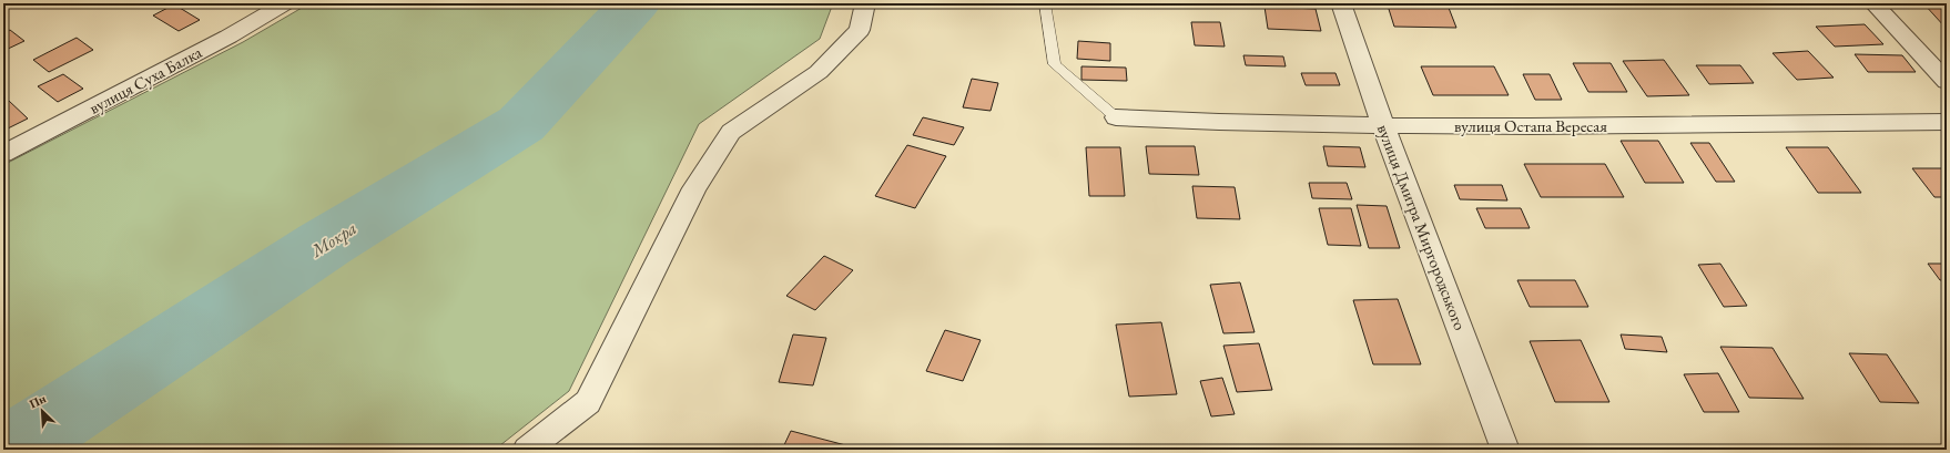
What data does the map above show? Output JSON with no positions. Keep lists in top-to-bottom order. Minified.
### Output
{"streets":{"street":["вулиця Суха Балка","вулиця Остапа Вересая","вулиця Дмитра Миргородського"]},"crossings":[["вулиця Остапа Вересая","вулиця Дмитра Миргородського"]],"water":["Мокра"],"north":"top left"}
